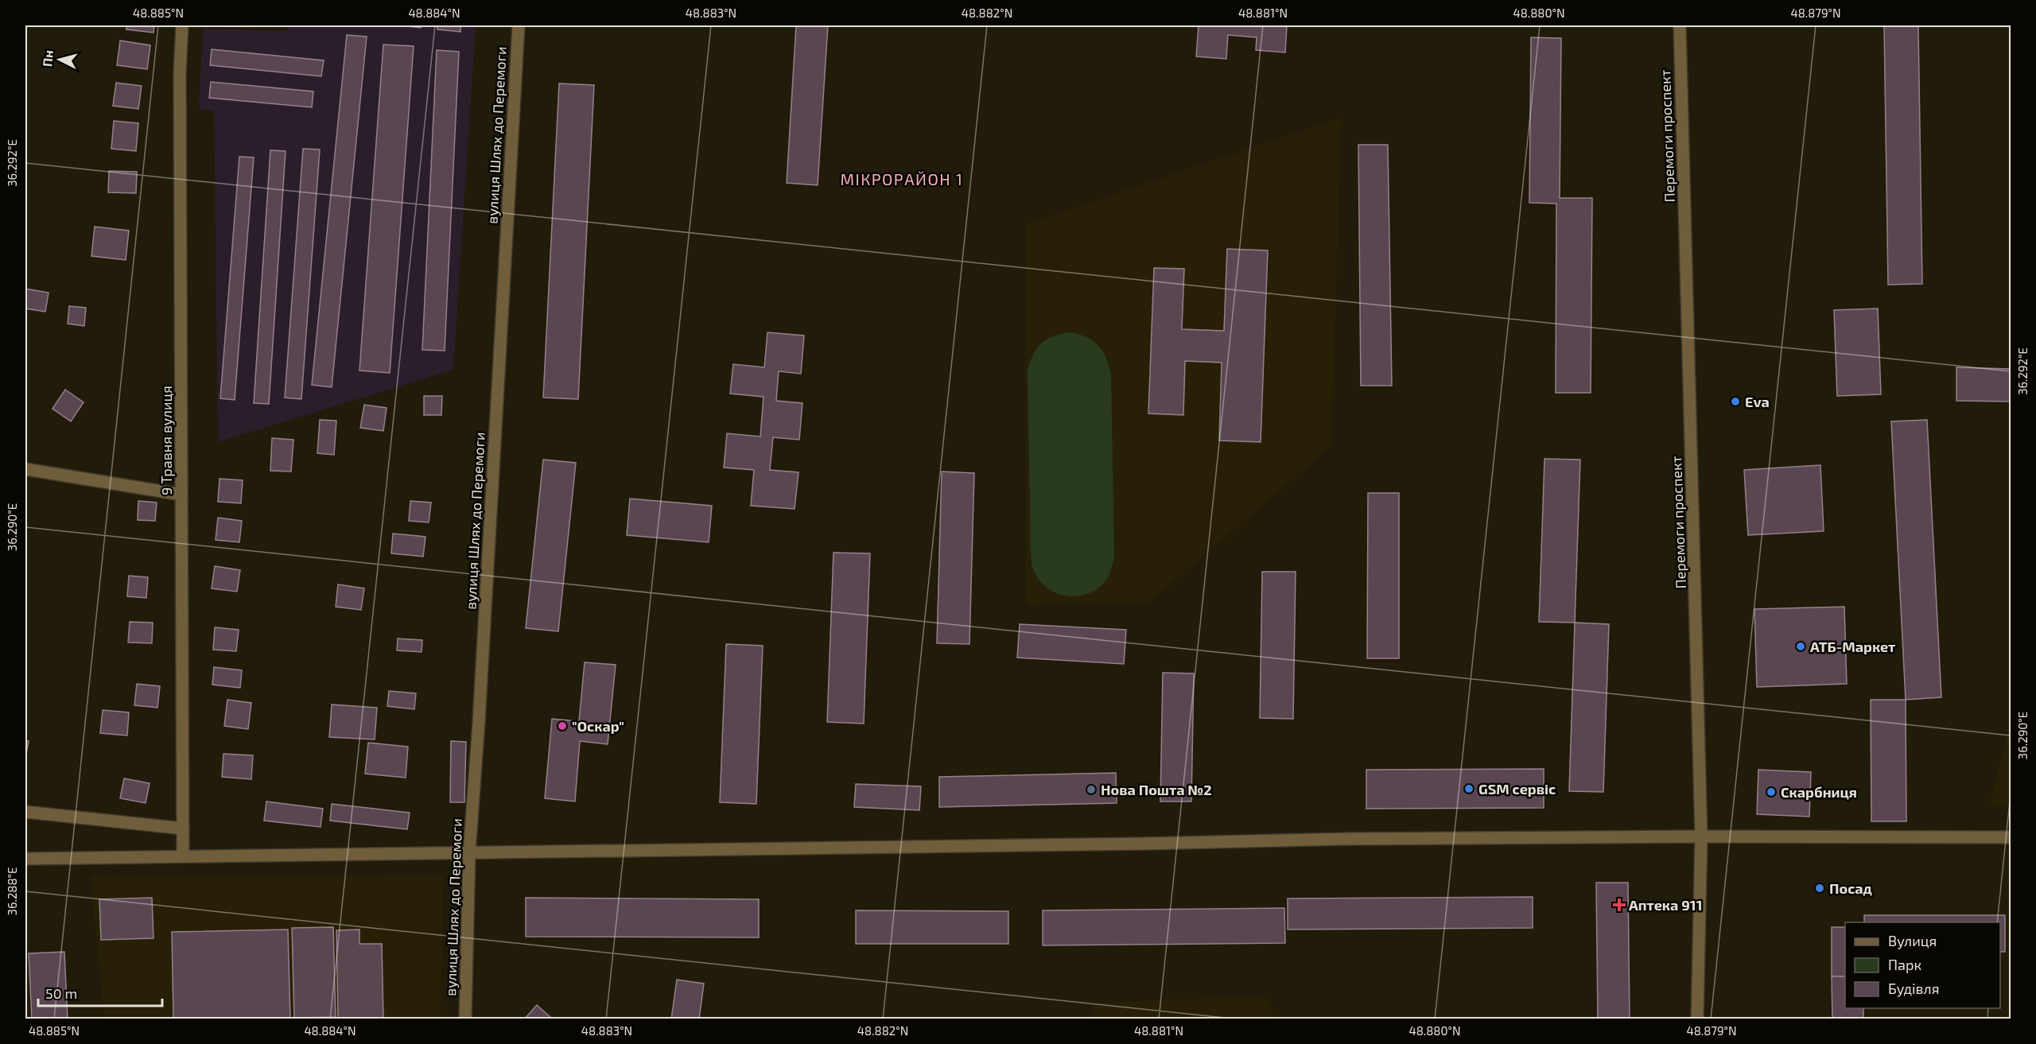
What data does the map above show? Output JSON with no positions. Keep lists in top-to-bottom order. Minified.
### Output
{"streets":{"street":["вулиця Шлях до Перемоги","Перемоги проспект","9 Травня вулиця"]},"districts":["МІКРОРАЙОН 1"],"places":{"other":["Eva","АТБ-Маркет","\"Оскар\"","GSM сервіс","Нова Пошта №2","Скарбниця","Посад"],"health":["Аптека 911"]},"legend":["Вулиця","Парк","Будівля"],"scale_bar":"50 m","north":"left","coordinates":["48.885°N","48.884°N","48.883°N","48.882°N","48.881°N","48.880°N","48.879°N","36.292°E","36.290°E","36.288°E"]}
